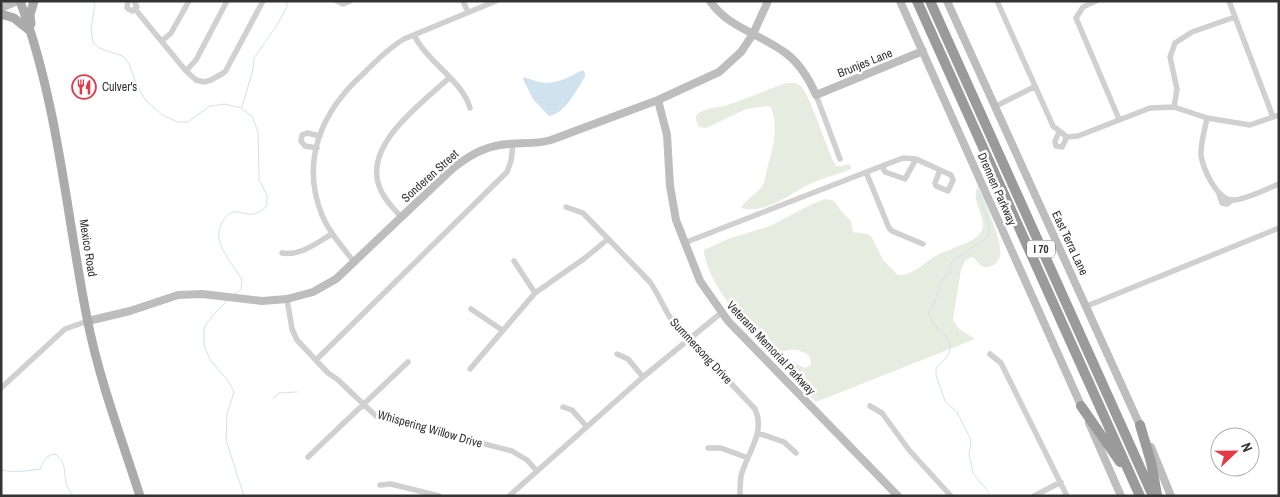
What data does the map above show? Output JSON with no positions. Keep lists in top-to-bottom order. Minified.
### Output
{"streets":{"highway":["I 70"],"main road":["Mexico Road"],"street":["Brunjes Lane","Sonderen Street","Drennen Parkway","East Terra Lane","Veterans Memorial Parkway","Summersong Drive","Whispering Willow Drive"]},"crossings":[["Brunjes Lane","Drennen Parkway"],["Sonderen Street","Mexico Road"],["Sonderen Street","Veterans Memorial Parkway"],["Sonderen Street","Whispering Willow Drive"]],"places":{"restaurant":["Culver's"]},"north":"right"}
